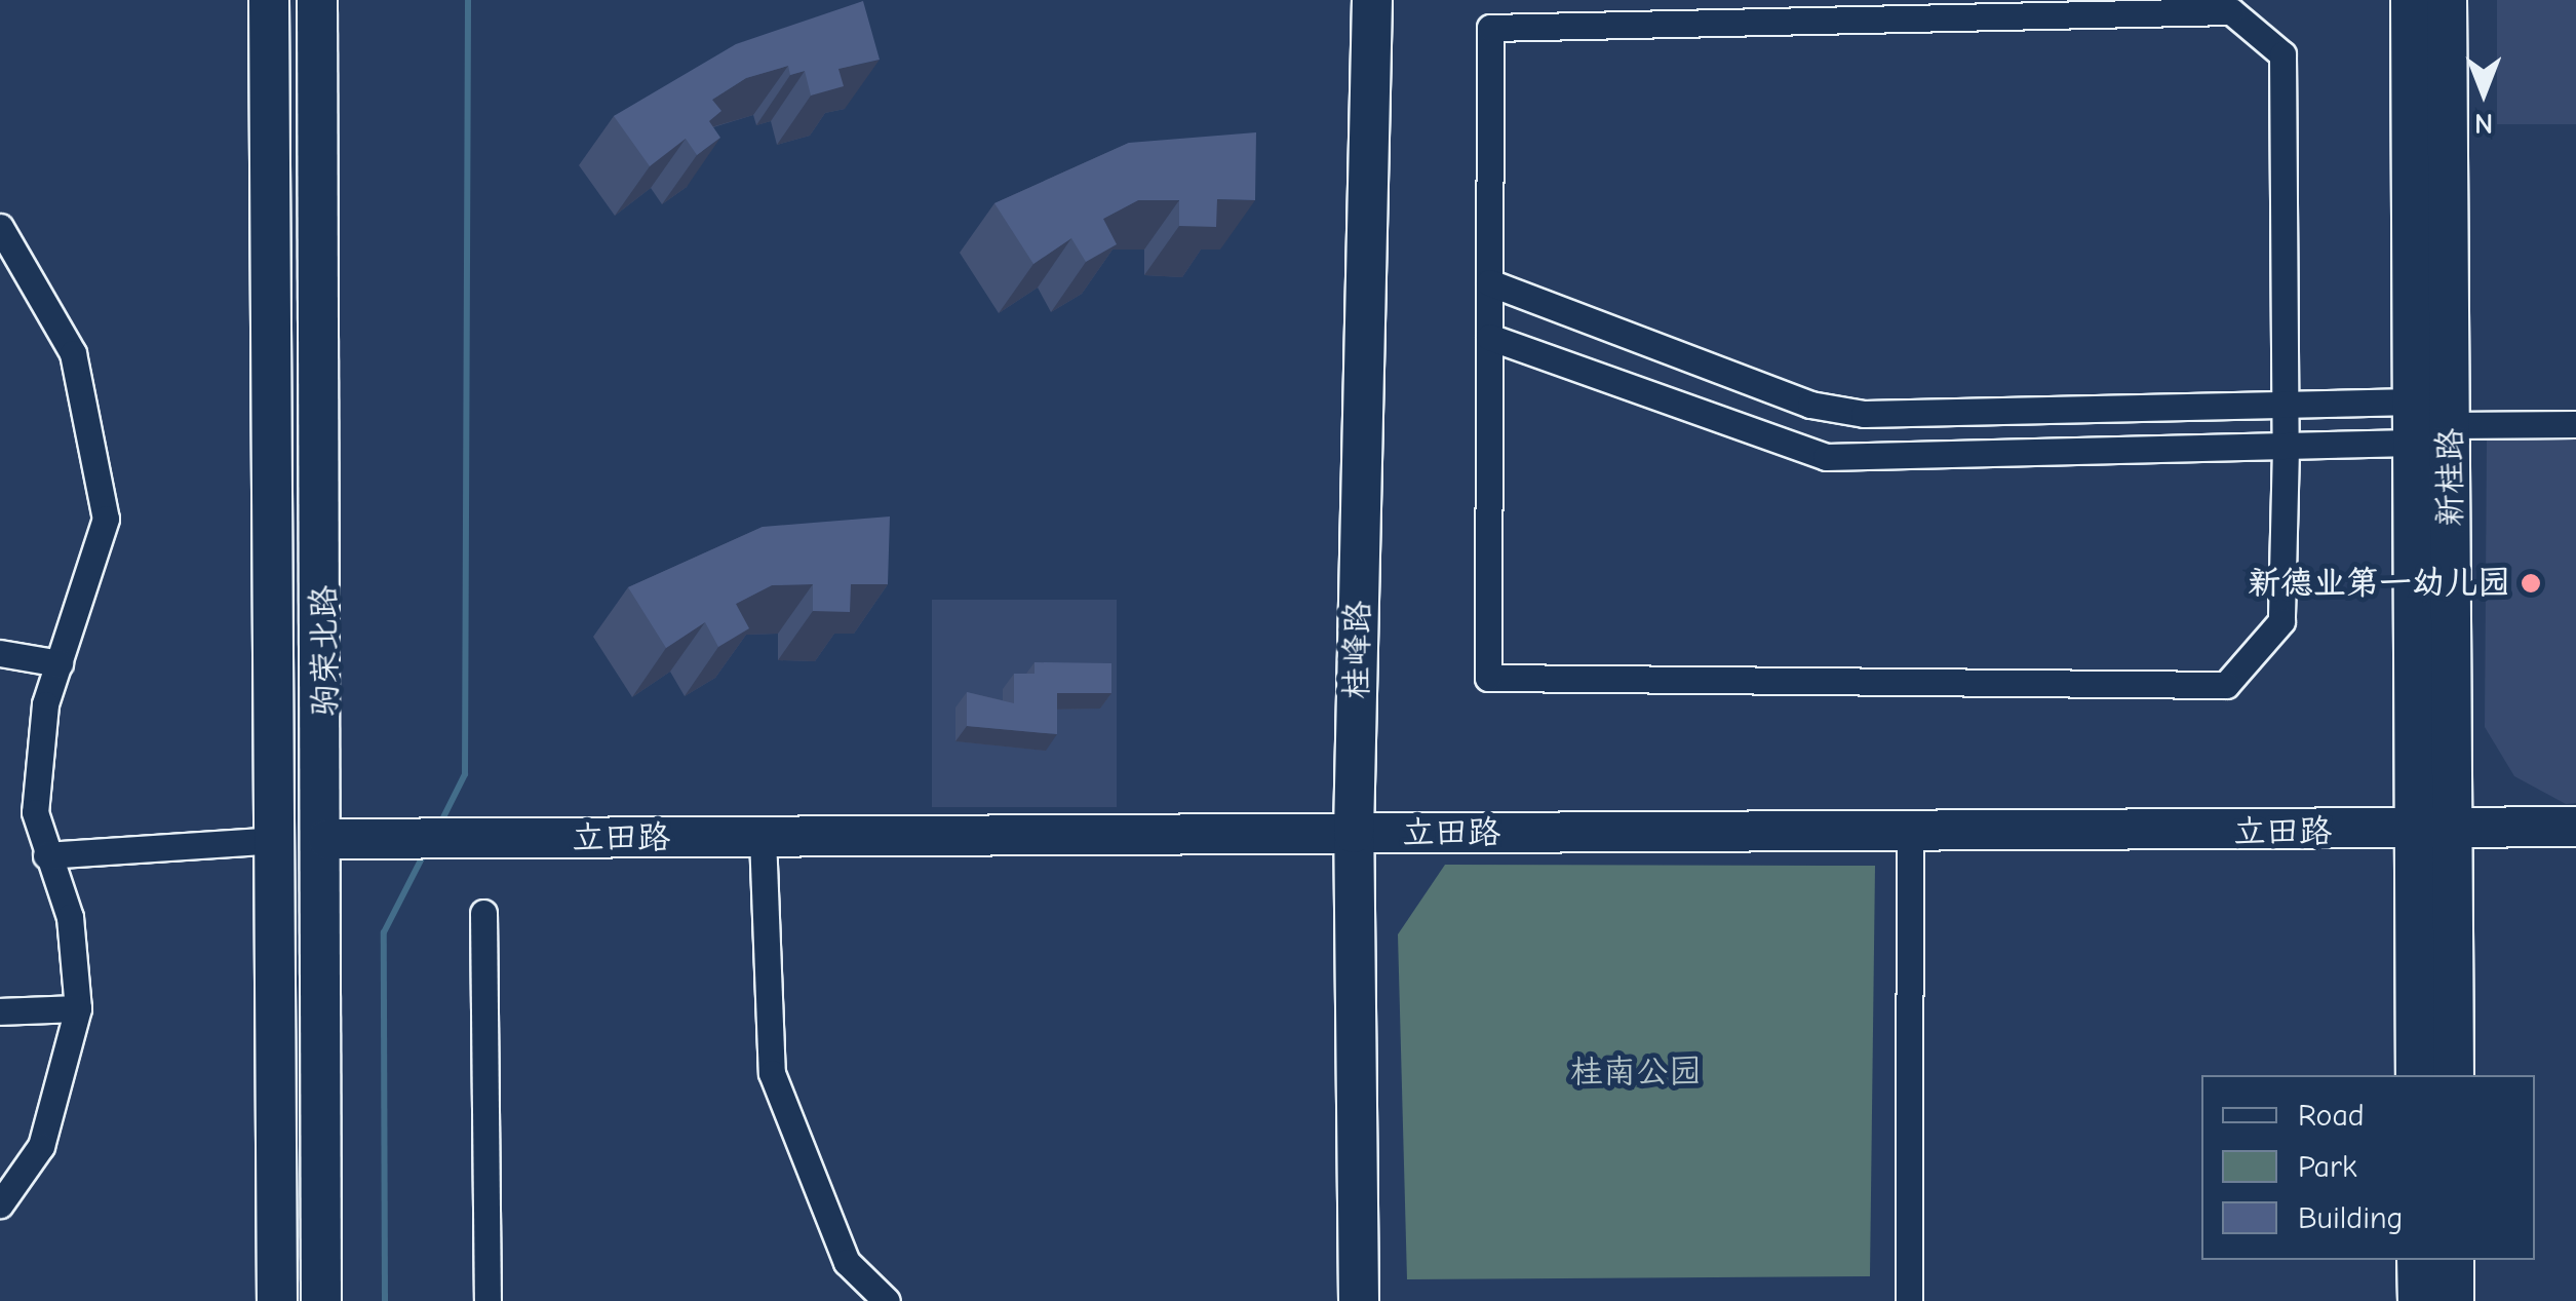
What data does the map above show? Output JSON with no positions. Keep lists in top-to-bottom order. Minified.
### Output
{"streets":{"main road":["新桂路","桂峰路","驹荣北路","立田路"]},"crossings":[["新桂路","立田路"],["桂峰路","立田路"],["驹荣北路","立田路"]],"parks":["桂南公园"],"places":["新德业第一幼儿园"],"legend":["Road","Park","Building"],"north":"bottom"}
